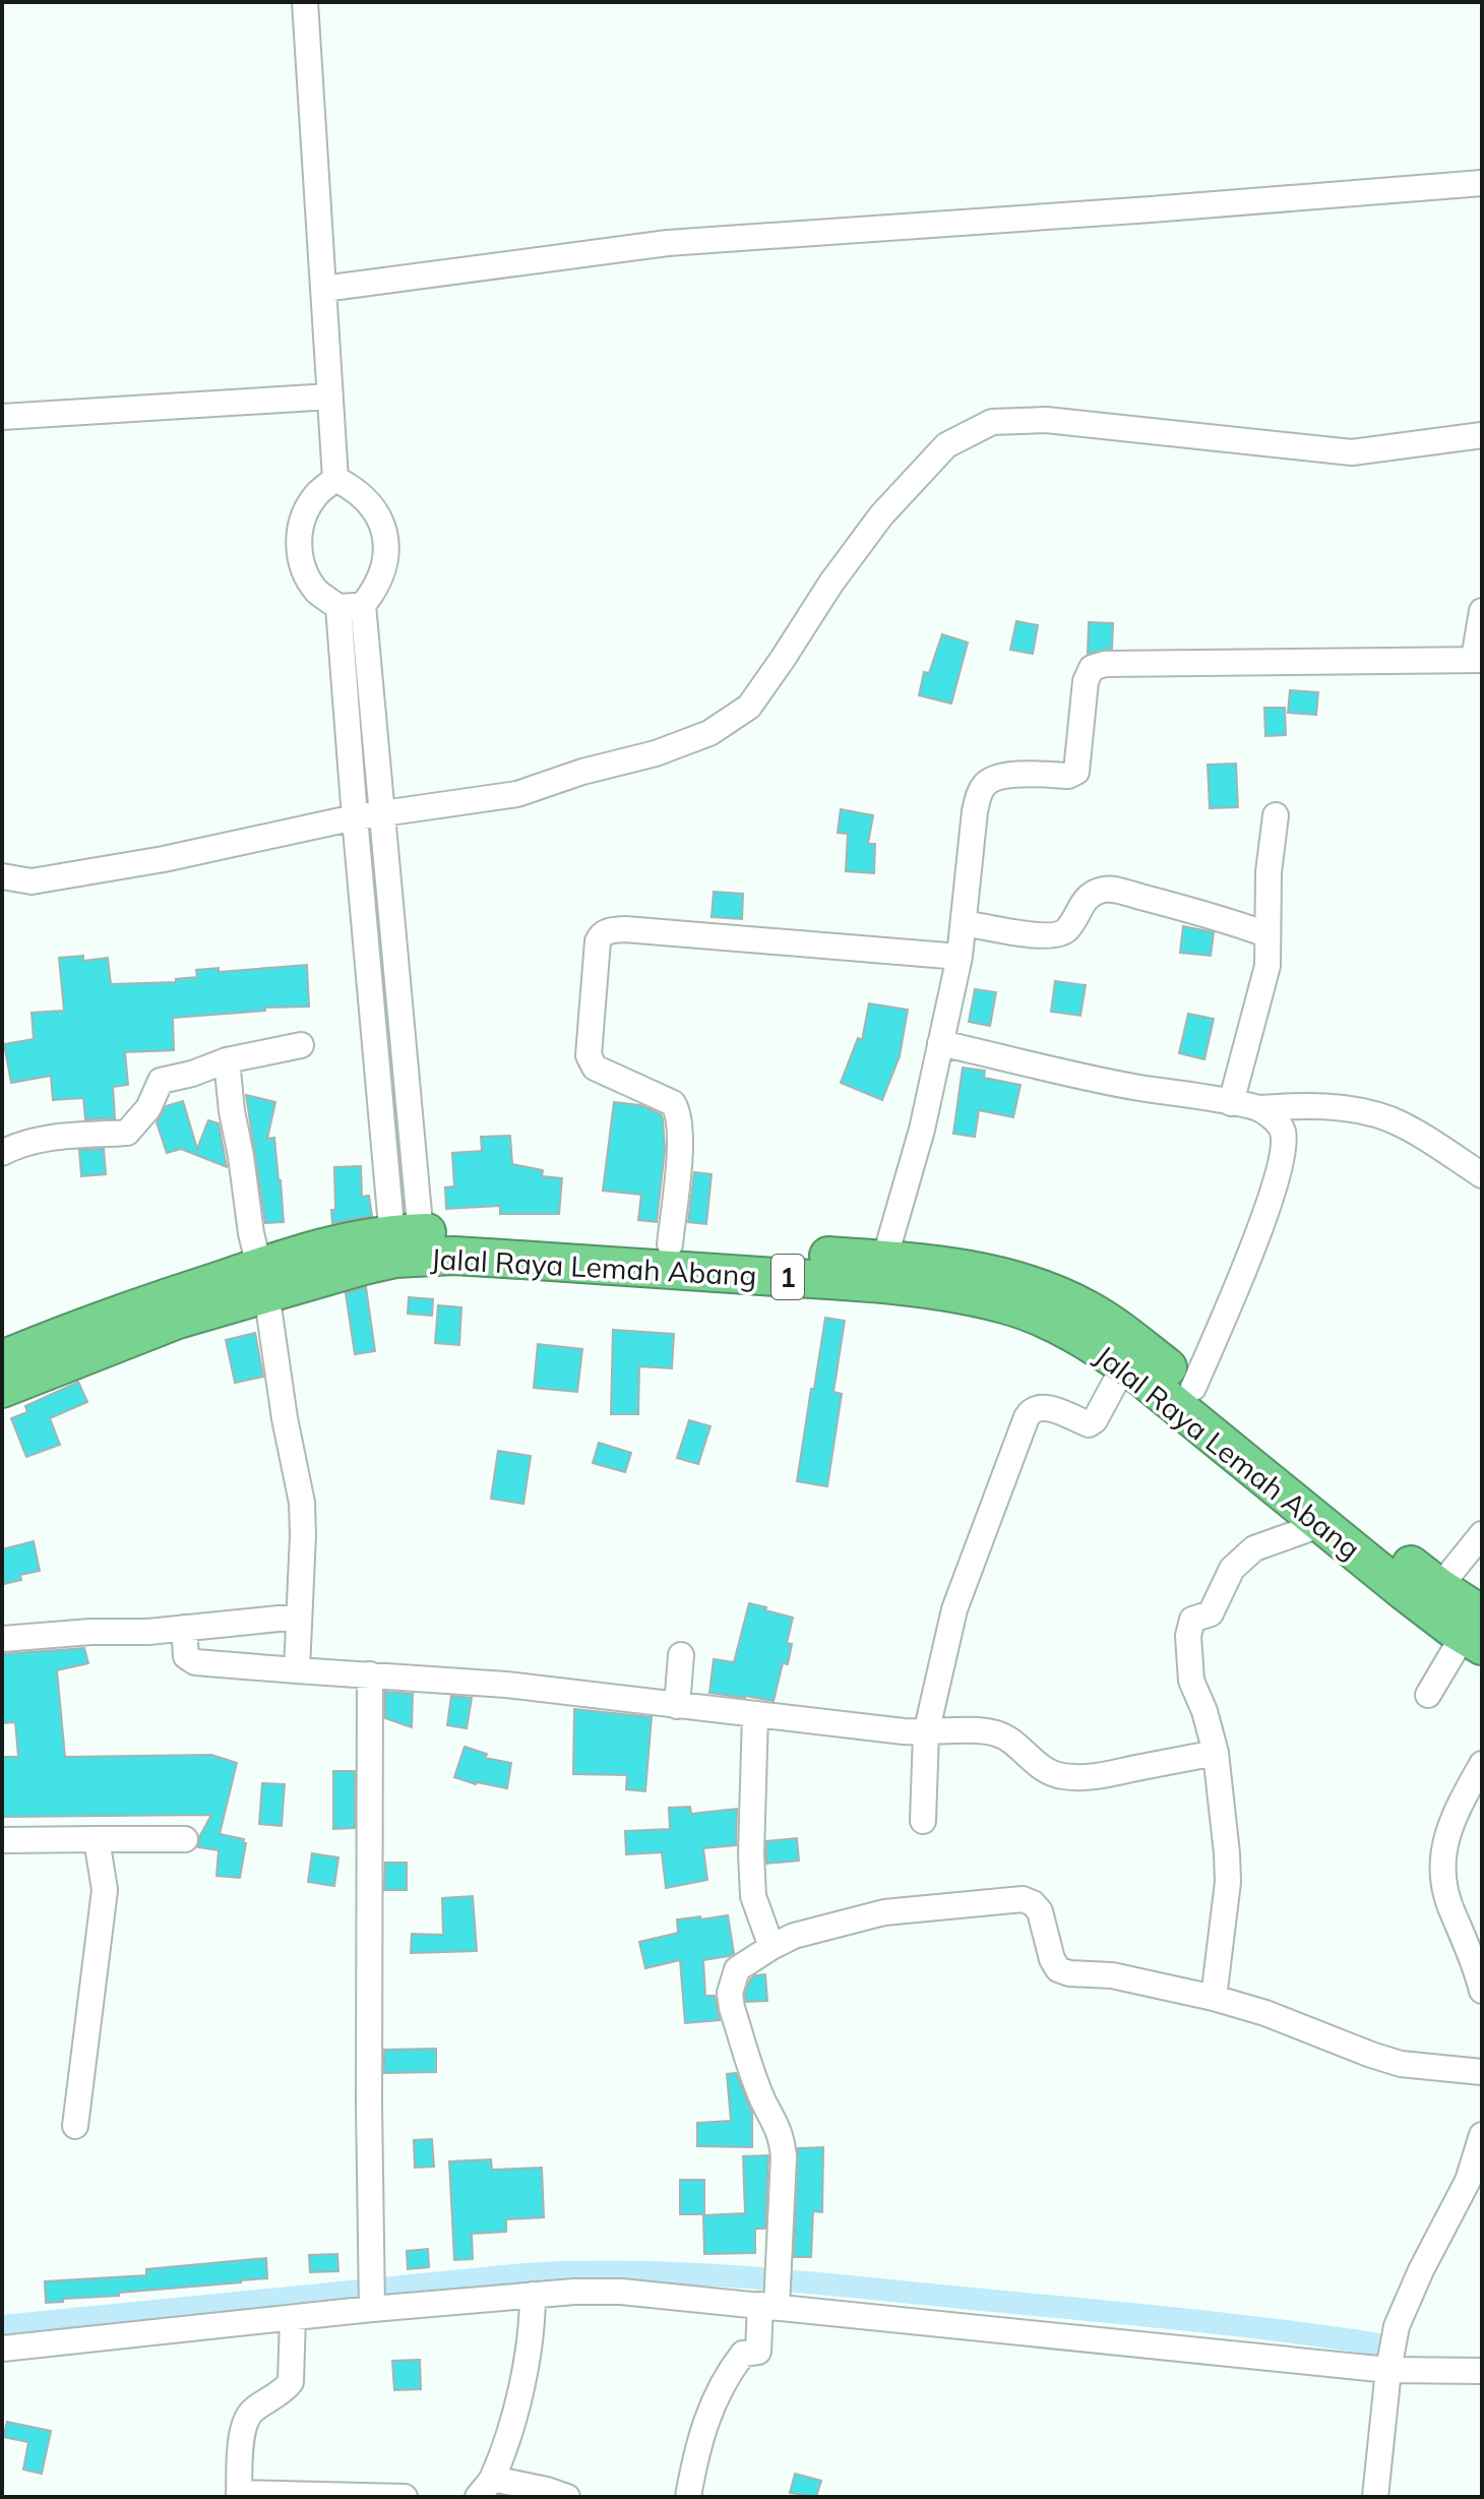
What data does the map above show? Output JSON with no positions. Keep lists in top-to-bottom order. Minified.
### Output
{"streets":{"highway":["Jalal Raya Lemah Abang","1"]}}
